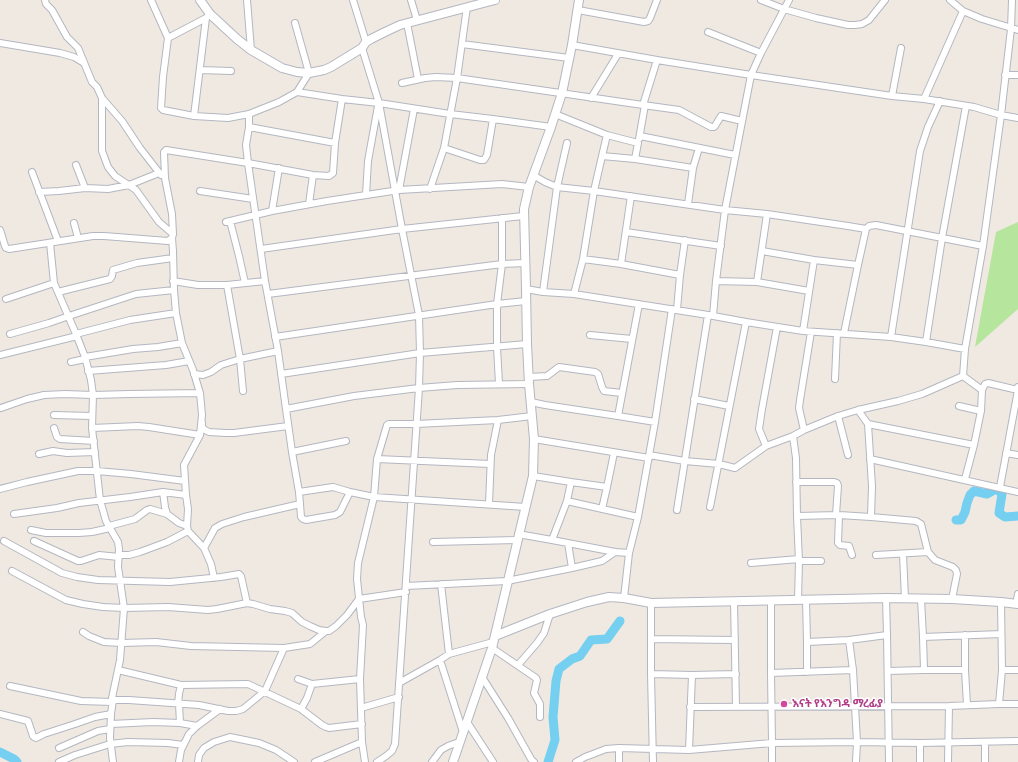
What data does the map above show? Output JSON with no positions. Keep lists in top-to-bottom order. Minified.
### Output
{"places":["እናት የእንግዳ ማረፊያ"]}
